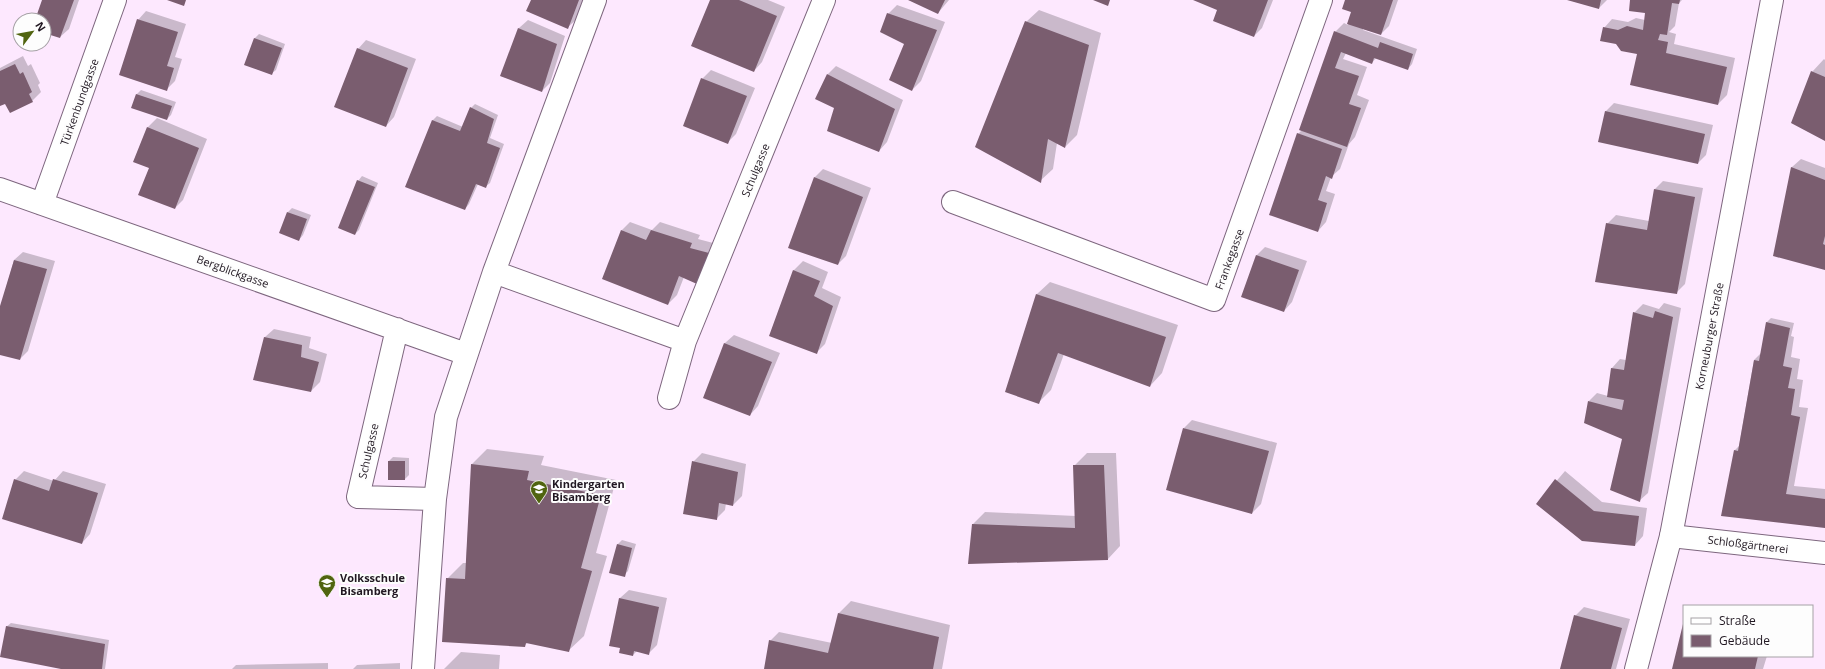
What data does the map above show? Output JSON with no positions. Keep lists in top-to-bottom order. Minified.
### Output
{"streets":{"street":["Türkenbundgasse","Schulgasse","Frankegasse","Bergblickgasse","Korneuburger Straße","Schloßgärtnerei"]},"crossings":[["Türkenbundgasse","Bergblickgasse"],["Schulgasse","Bergblickgasse"],["Korneuburger Straße","Schloßgärtnerei"]],"places":{"school or university":["Kindergarten Bisamberg","Volksschule Bisamberg"]},"legend":["Straße","Gebäude"],"north":"top right"}
